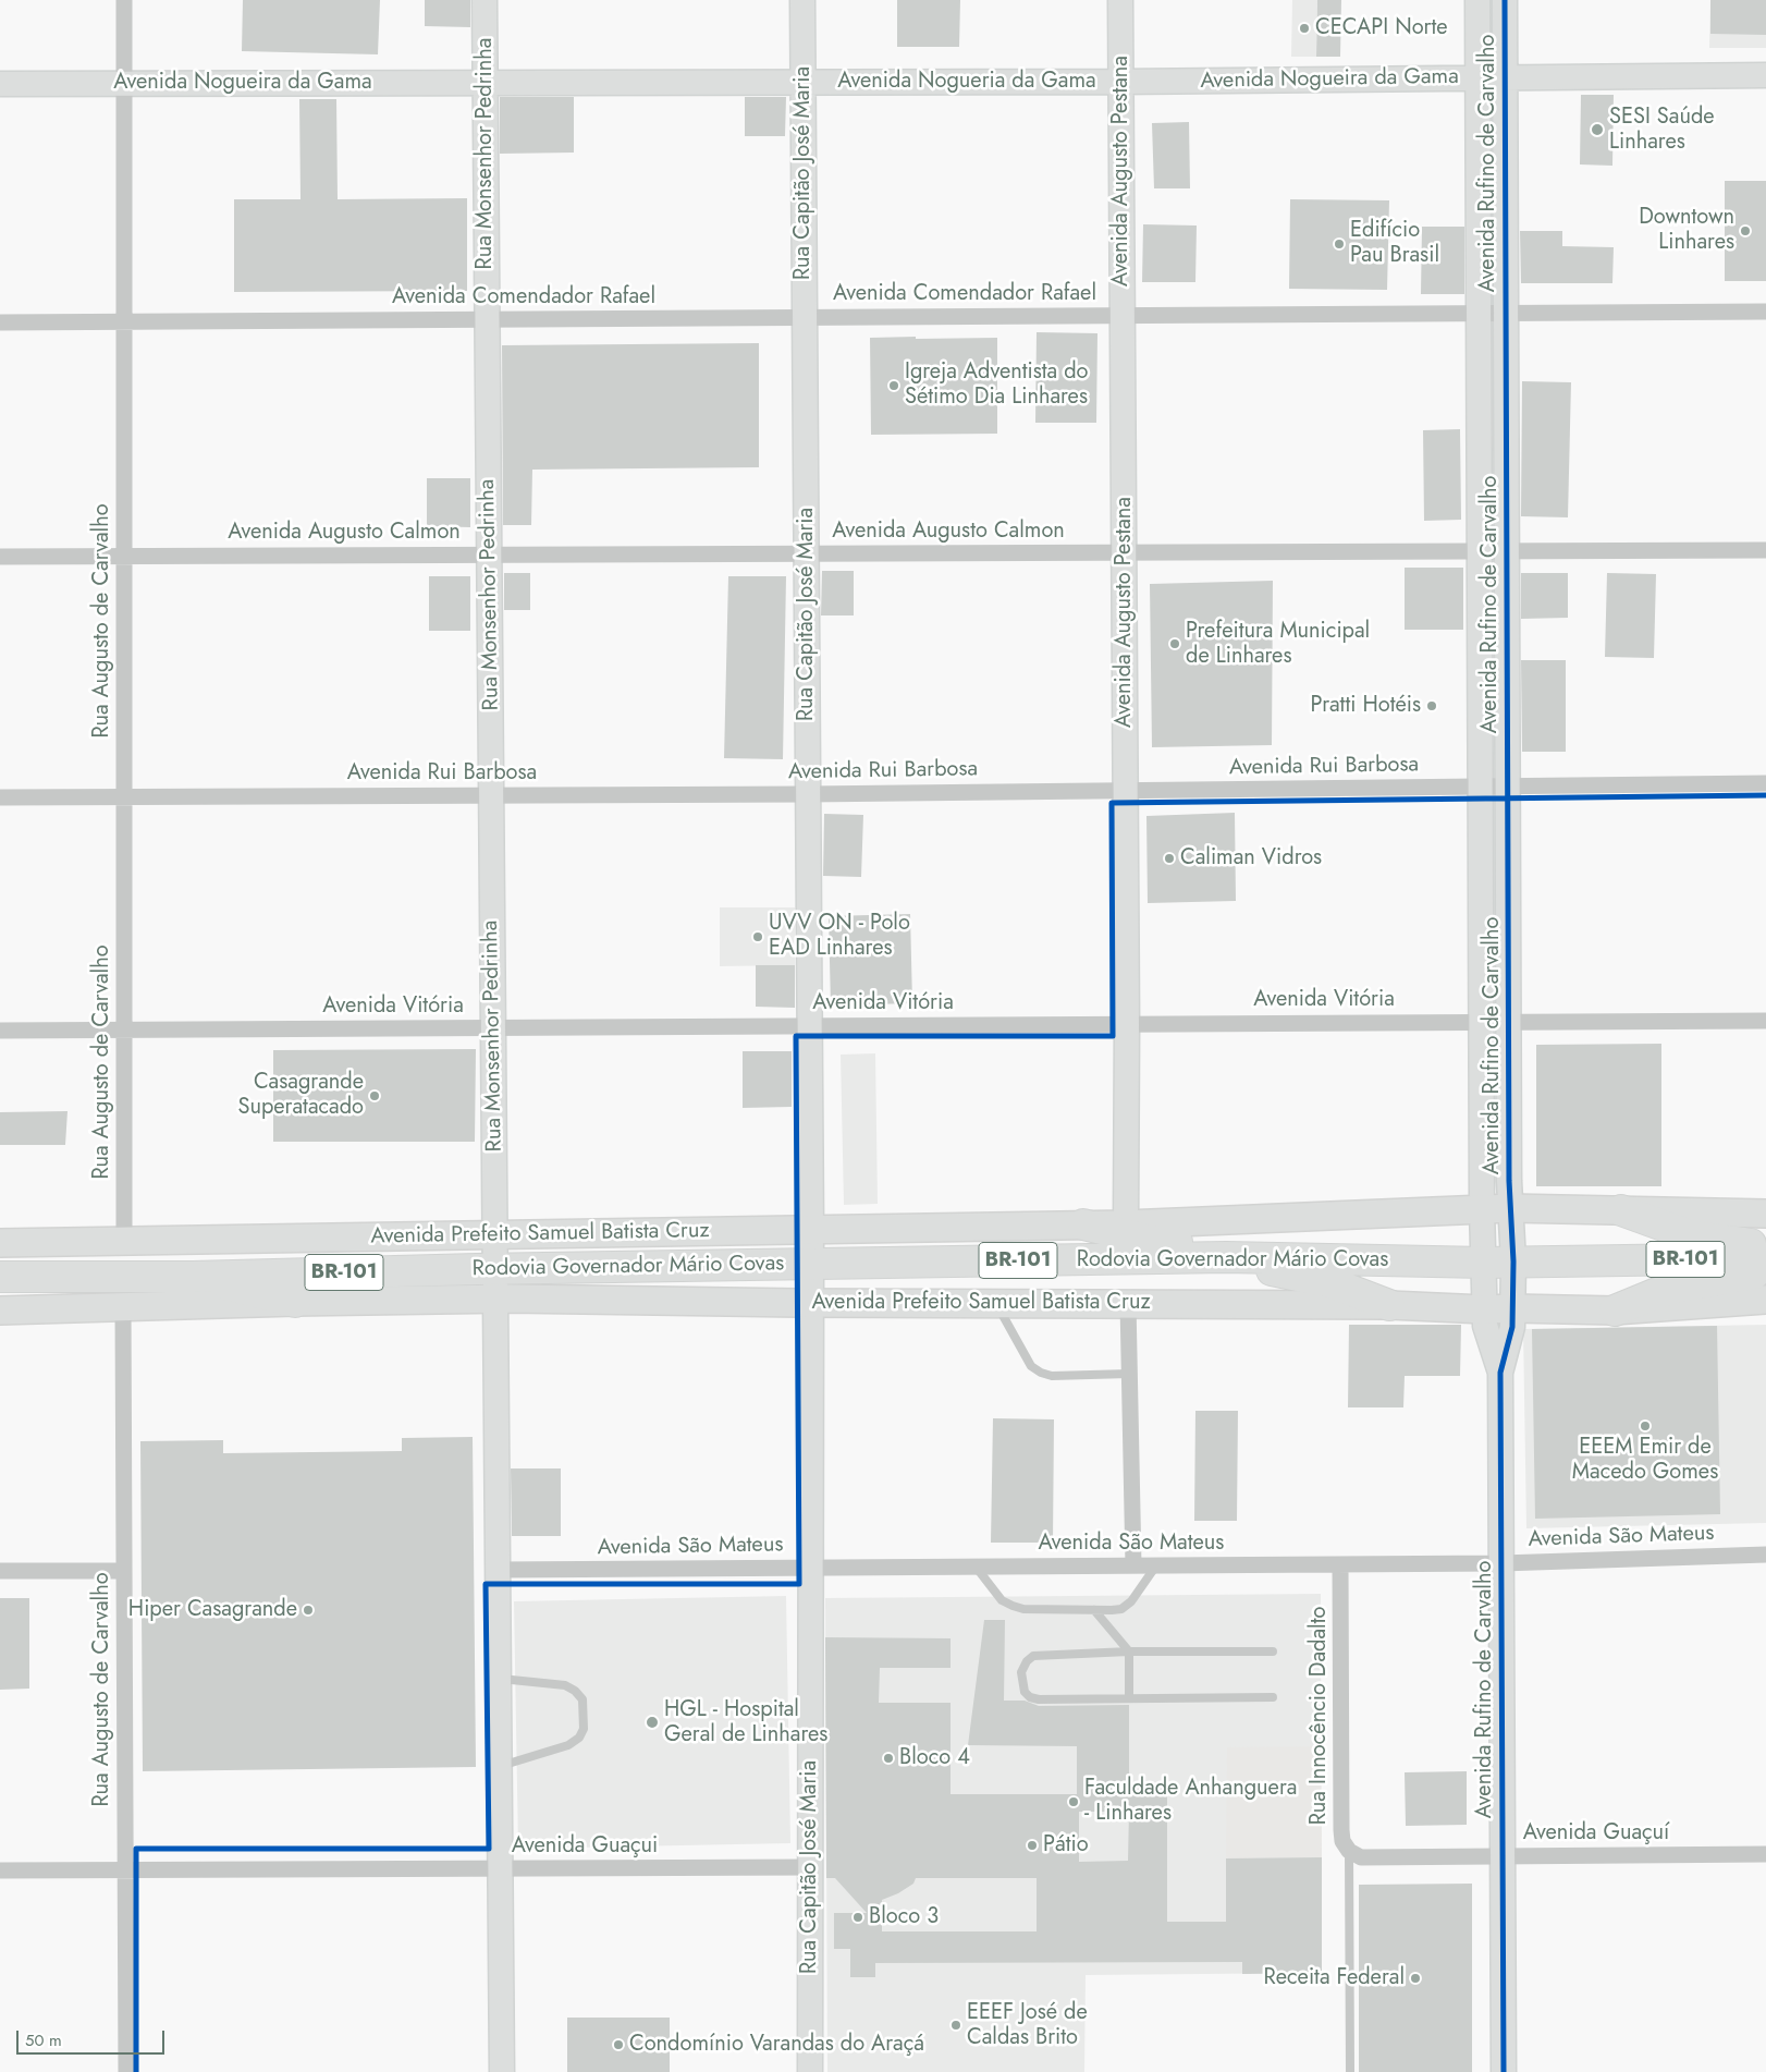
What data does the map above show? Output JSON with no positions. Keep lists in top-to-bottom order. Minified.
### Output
{"streets":{"highway":["BR-101","Rodovia Governador Mário Covas"],"main road":["Avenida Prefeito Samuel Batista Cruz"],"street":["Avenida Nogueira da Gama","Avenida Nogueria da Gama","Rua Monsenhor Pedrinha","Avenida Rufino de Carvalho","Avenida Augusto Pestana","Rua Capitão José Maria","Avenida Comendador Rafael","Avenida Augusto Calmon","Rua Augusto de Carvalho","Avenida Rui Barbosa","Avenida Vitória","Avenida São Mateus","Rua Innocêncio Dadalto","Avenida Guaçuí","Avenida Guaçui"]},"crossings":[["Avenida Nogueira da Gama","Avenida Nogueria da Gama"],["Avenida Nogueira da Gama","Rua Monsenhor Pedrinha"],["Avenida Nogueira da Gama","Avenida Rufino de Carvalho"],["Avenida Nogueira da Gama","Avenida Augusto Pestana"],["Avenida Nogueira da Gama","Rua Augusto de Carvalho"],["Avenida Nogueria da Gama","Rua Monsenhor Pedrinha"],["Avenida Nogueria da Gama","Avenida Augusto Pestana"],["Avenida Nogueria da Gama","Rua Capitão José Maria"],["Rua Monsenhor Pedrinha","Avenida Comendador Rafael"],["Rua Monsenhor Pedrinha","Avenida Augusto Calmon"],["Rua Monsenhor Pedrinha","Avenida Rui Barbosa"],["Rua Monsenhor Pedrinha","Avenida Vitória"],["Rua Monsenhor Pedrinha","Avenida Prefeito Samuel Batista Cruz"],["Rua Monsenhor Pedrinha","Rodovia Governador Mário Covas"],["Rua Monsenhor Pedrinha","Avenida São Mateus"],["Rua Monsenhor Pedrinha","Avenida Guaçui"],["Avenida Rufino de Carvalho","Avenida Comendador Rafael"],["Avenida Rufino de Carvalho","Avenida Augusto Calmon"],["Avenida Rufino de Carvalho","Avenida Rui Barbosa"],["Avenida Rufino de Carvalho","Avenida Vitória"],["Avenida Rufino de Carvalho","Avenida Prefeito Samuel Batista Cruz"],["Avenida Rufino de Carvalho","BR-101"],["Avenida Rufino de Carvalho","Rodovia Governador Mário Covas"],["Avenida Rufino de Carvalho","Avenida São Mateus"],["Avenida Rufino de Carvalho","Avenida Guaçuí"],["Avenida Augusto Pestana","Avenida Comendador Rafael"],["Avenida Augusto Pestana","Avenida Augusto Calmon"],["Avenida Augusto Pestana","Avenida Rui Barbosa"],["Avenida Augusto Pestana","Avenida Vitória"],["Avenida Augusto Pestana","Avenida Prefeito Samuel Batista Cruz"],["Rua Capitão José Maria","Avenida Comendador Rafael"],["Rua Capitão José Maria","Avenida Augusto Calmon"],["Rua Capitão José Maria","Avenida Rui Barbosa"],["Rua Capitão José Maria","Avenida Vitória"],["Rua Capitão José Maria","Avenida Prefeito Samuel Batista Cruz"],["Rua Capitão José Maria","Rodovia Governador Mário Covas"],["Rua Capitão José Maria","Avenida São Mateus"],["Rua Capitão José Maria","Avenida Guaçui"],["Avenida Comendador Rafael","Rua Augusto de Carvalho"],["Avenida Augusto Calmon","Rua Augusto de Carvalho"],["Rua Augusto de Carvalho","Avenida Rui Barbosa"],["Rua Augusto de Carvalho","Avenida Vitória"],["Rua Augusto de Carvalho","Avenida Prefeito Samuel Batista Cruz"],["Rua Augusto de Carvalho","Avenida Guaçui"],["BR-101","Rodovia Governador Mário Covas"],["Avenida São Mateus","Rua Innocêncio Dadalto"],["Rua Innocêncio Dadalto","Avenida Guaçuí"]],"places":["CECAPI Norte","SESI Saúde Linhares","Downtown Linhares","Edifício Pau Brasil","Igreja Adventista do Sétimo Dia Linhares","Prefeitura Municipal de Linhares","Pratti Hotéis","Caliman Vidros","UVV ON - Polo EAD Linhares","Casagrande Superatacado","EEEM Emir de Macedo Gomes","Hiper Casagrande","HGL - Hospital Geral de Linhares","Bloco 4","Faculdade Anhanguera - Linhares","Pátio","Bloco 3","Receita Federal","EEEF José de Caldas Brito","Condomínio Varandas do Araçá"],"scale_bar":"50 m"}
